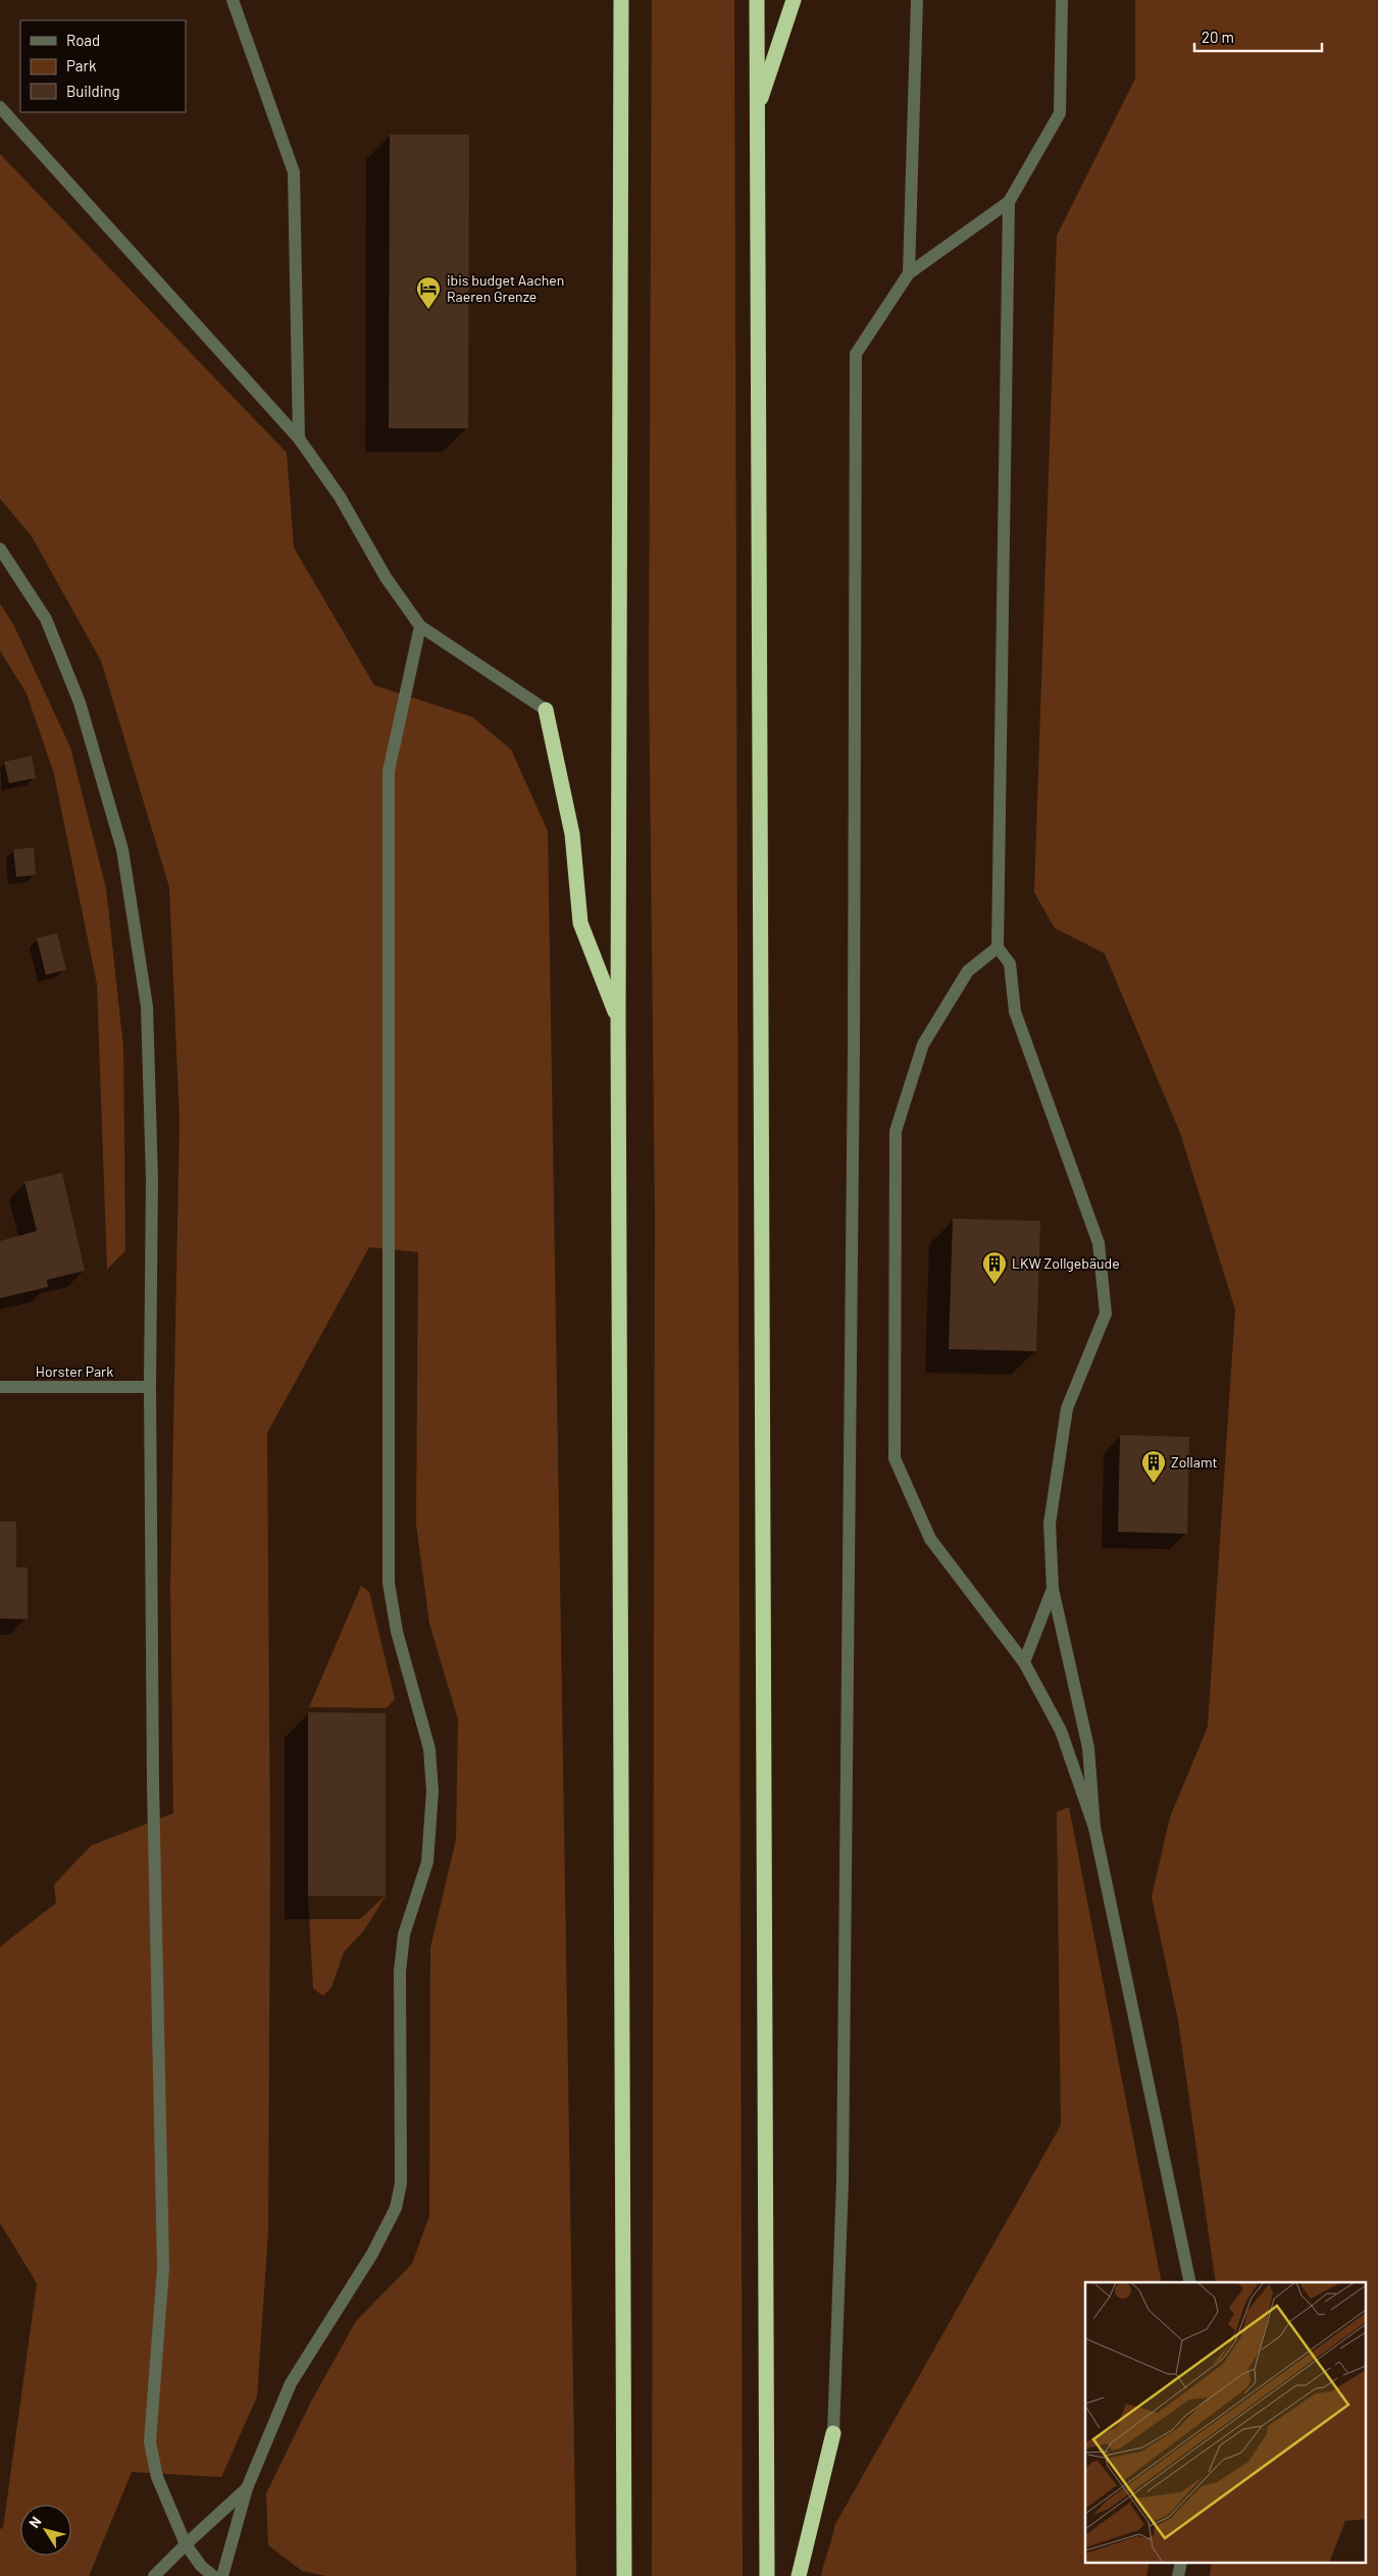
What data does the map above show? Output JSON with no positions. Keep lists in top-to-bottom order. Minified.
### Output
{"streets":{"street":["Horster Park"]},"places":{"hotel":["ibis budget Aachen Raeren Grenze"],"building":["LKW Zollgebäude","Zollamt"]},"legend":["Road","Park","Building"],"scale_bar":"20 m","north":"top left"}
